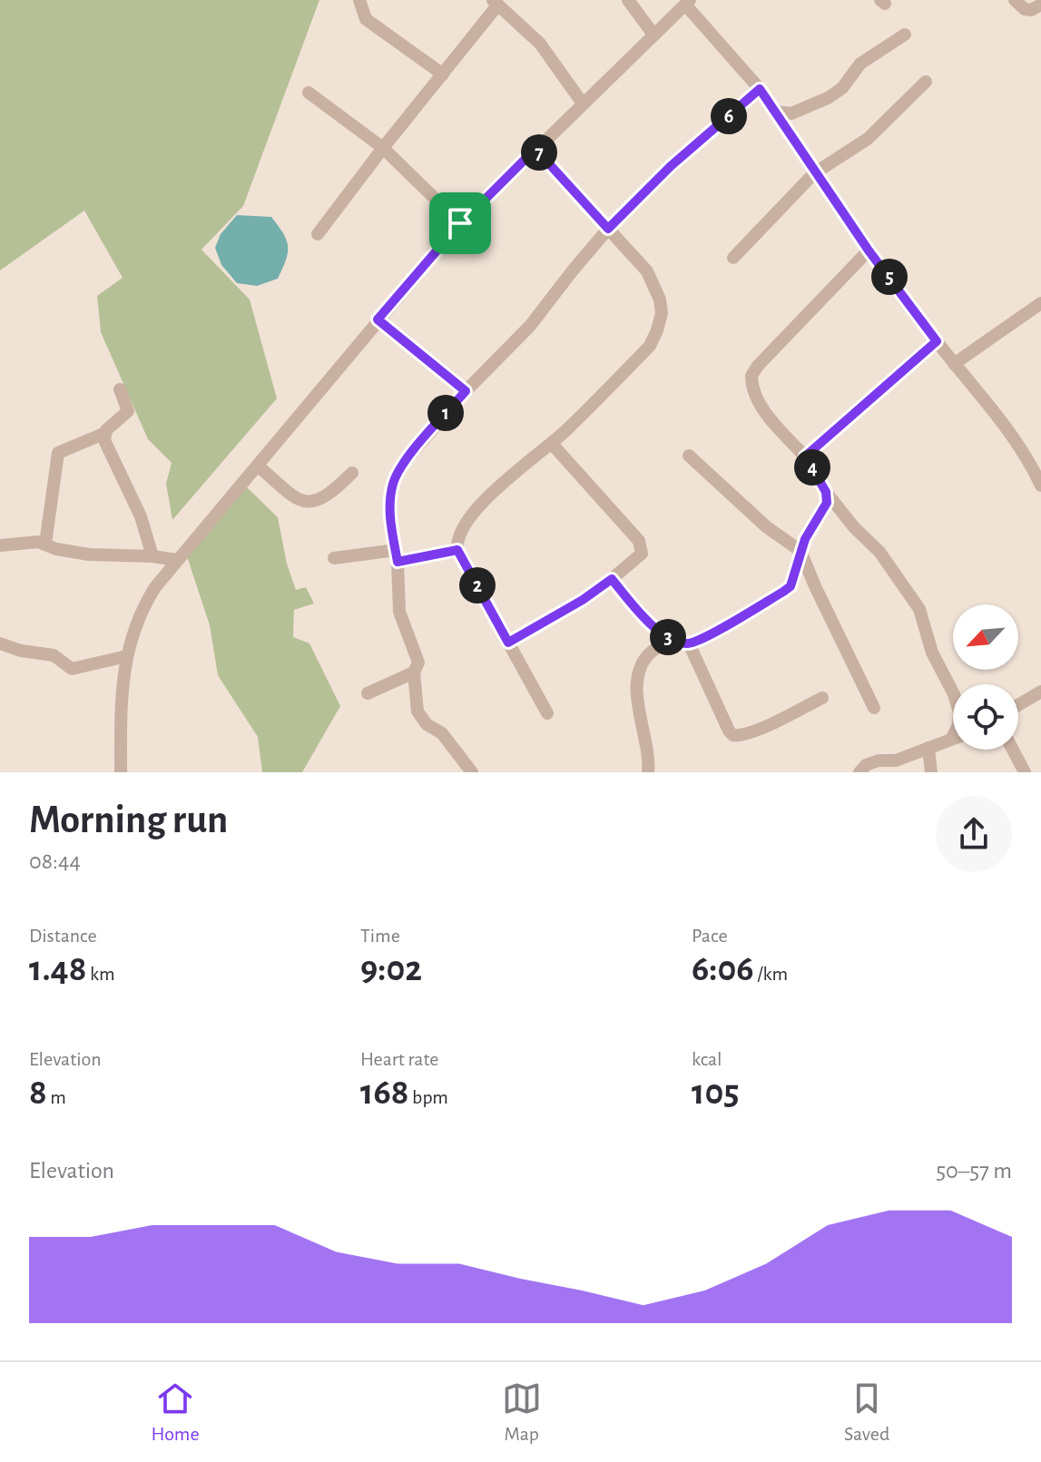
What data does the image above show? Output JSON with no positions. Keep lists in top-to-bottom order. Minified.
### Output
{"north":"bottom left","page":{"pins":["6","7","5","1","4","2","3"],"heading":["Morning run","08:44"],"stats":[["Distance","1.48 km"],["Time","9:02"],["Pace","6:06 /km"],["Elevation","8 m"],["Heart rate","168 bpm"],["kcal","105"]],"chart":["Elevation","50–57 m"],"tabs":["Home","Map","Saved"]}}
